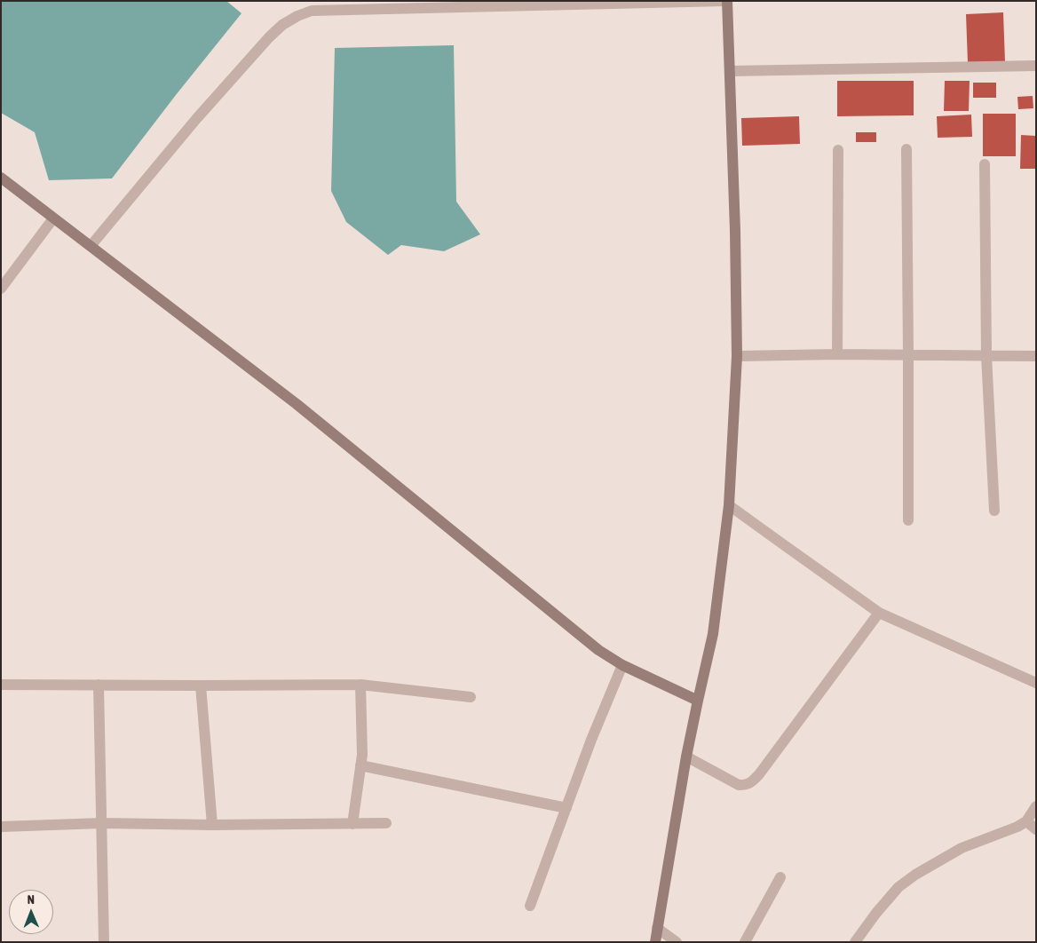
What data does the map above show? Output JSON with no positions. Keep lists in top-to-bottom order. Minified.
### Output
{"north":"top"}
